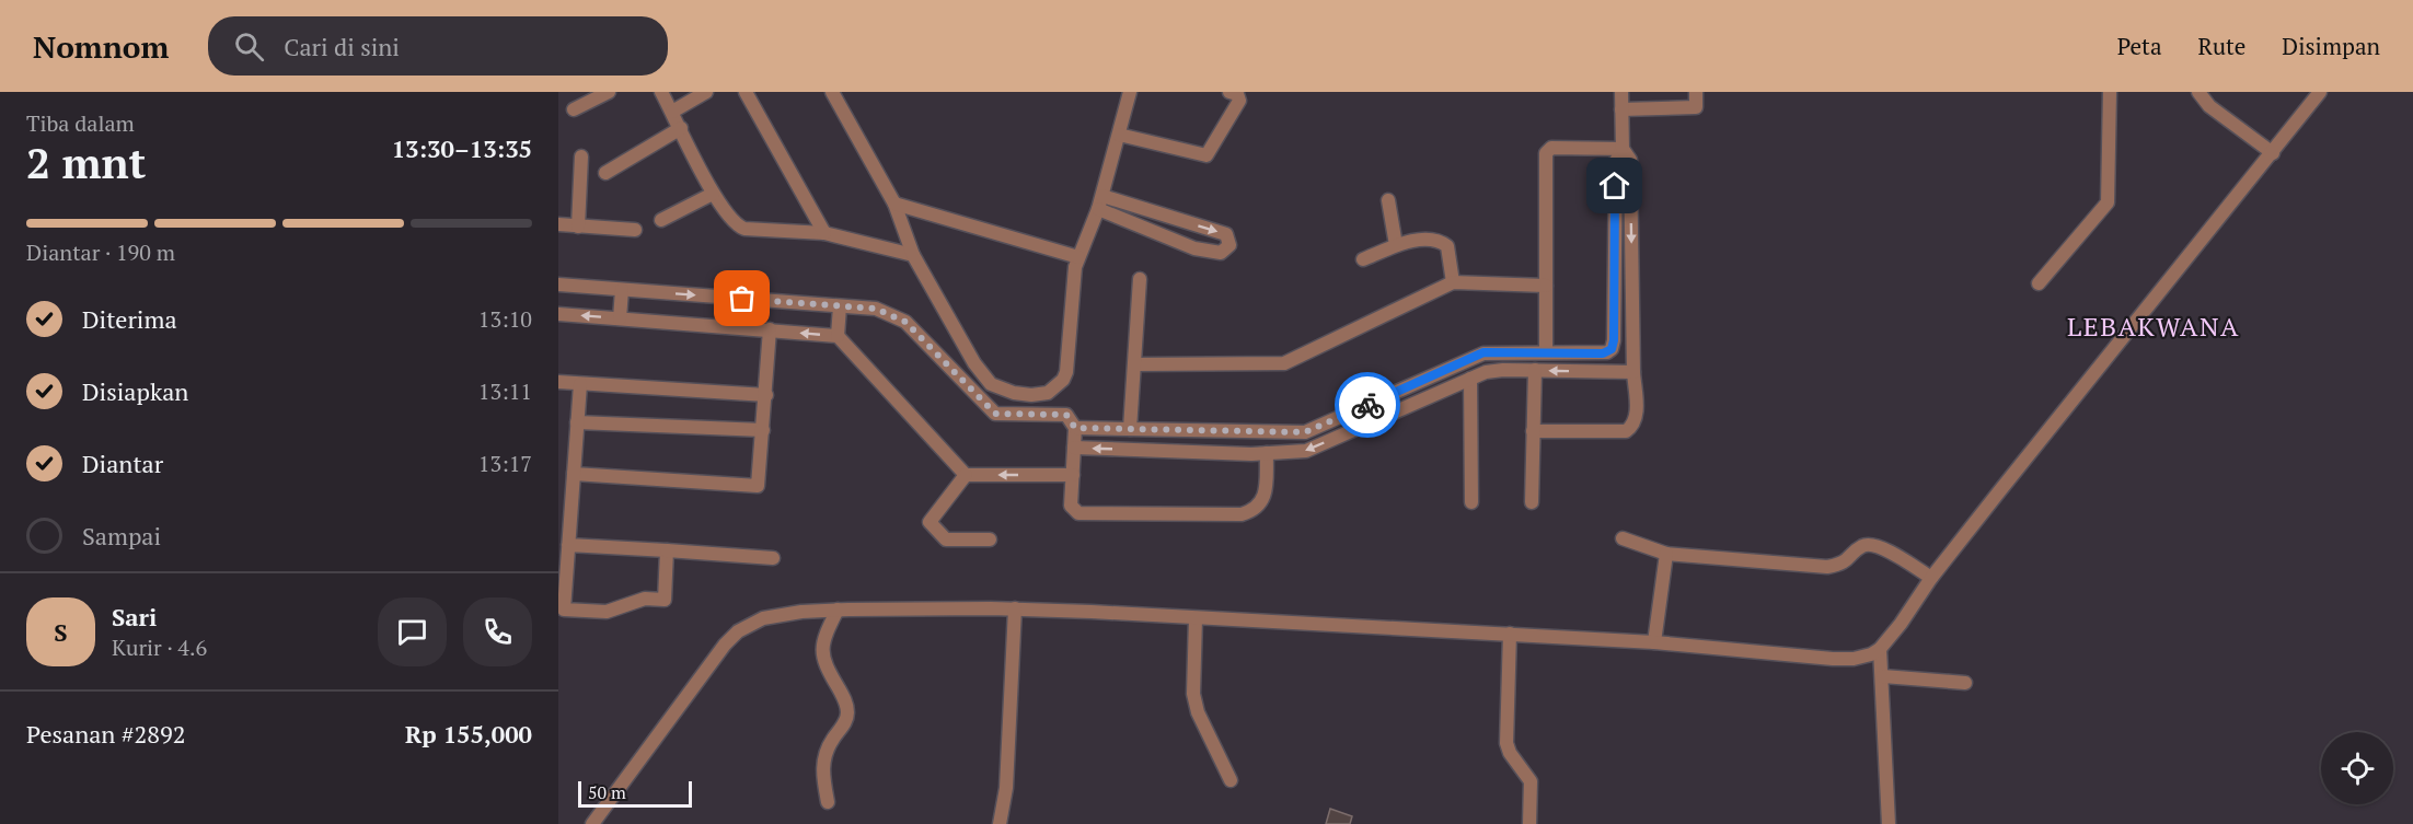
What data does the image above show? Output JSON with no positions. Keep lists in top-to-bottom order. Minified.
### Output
{"districts":["LEBAKWANA"],"scale_bar":"50 m","page":{"header":"Nomnom","search":"Cari di sini","nav":["Peta","Rute","Disimpan"],"heading":["2 mnt","Tiba dalam","13:30–13:35"],"panel":["Sari","Kurir · 4.6","Pesanan #2892","Rp 155,000"],"bar":"Diantar · 190 m","list":[["Diterima","13:10"],["Disiapkan","13:11"],["Diantar","13:17"],"Sampai"],"round":"S","scale":"50 m"}}
